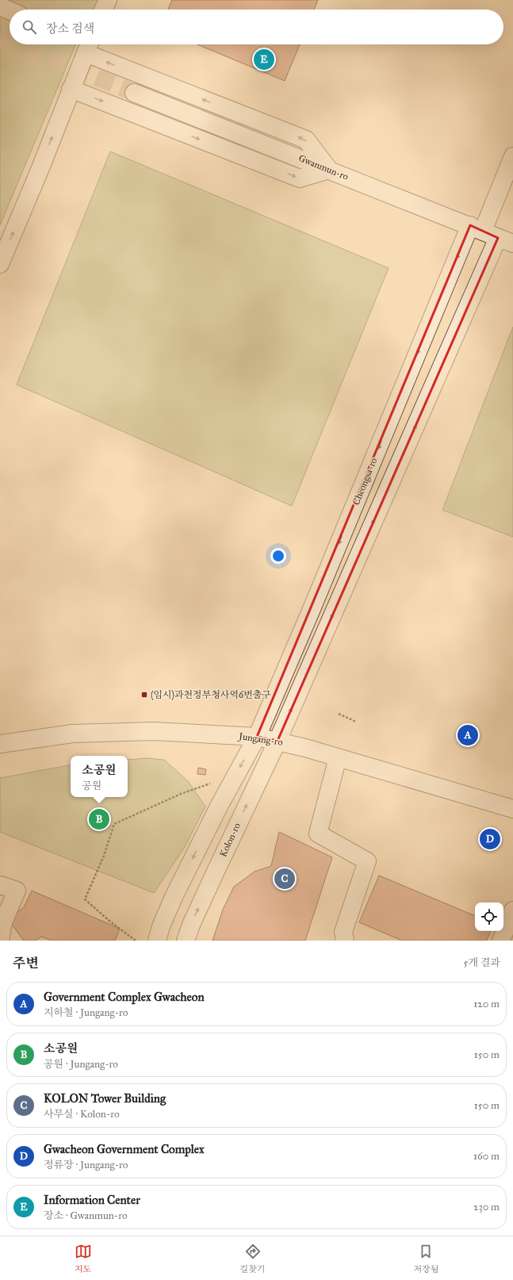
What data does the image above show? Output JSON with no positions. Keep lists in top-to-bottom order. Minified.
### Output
{"streets":{"street":["Gwanmun-ro","Cheongsa-ro","Jungang-ro","Kolon-ro"]},"crossings":[["Gwanmun-ro","Cheongsa-ro"],["Cheongsa-ro","Jungang-ro"],["Jungang-ro","Kolon-ro"]],"one_way":["Kolon-ro"],"places":{"transit":["(임시)과천정부청사역6번출구"]},"page":{"search":"장소 검색","pins":["E","A","B","D","C"],"popup":["소공원","공원"],"heading":["주변","5개 결과"],"list":[{"mark":"A","name":"Government Complex Gwacheon","note":"지하철 · Jungang-ro","value":"120 m"},{"mark":"B","name":"소공원","note":"공원 · Jungang-ro","value":"150 m"},{"mark":"C","name":"KOLON Tower Building","note":"사무실 · Kolon-ro","value":"150 m"},{"mark":"D","name":"Gwacheon Government Complex","note":"정류장 · Jungang-ro","value":"160 m"},{"mark":"E","name":"Information Center","note":"장소 · Gwanmun-ro","value":"230 m"}],"nav":["지도","길찾기","저장됨"]}}
